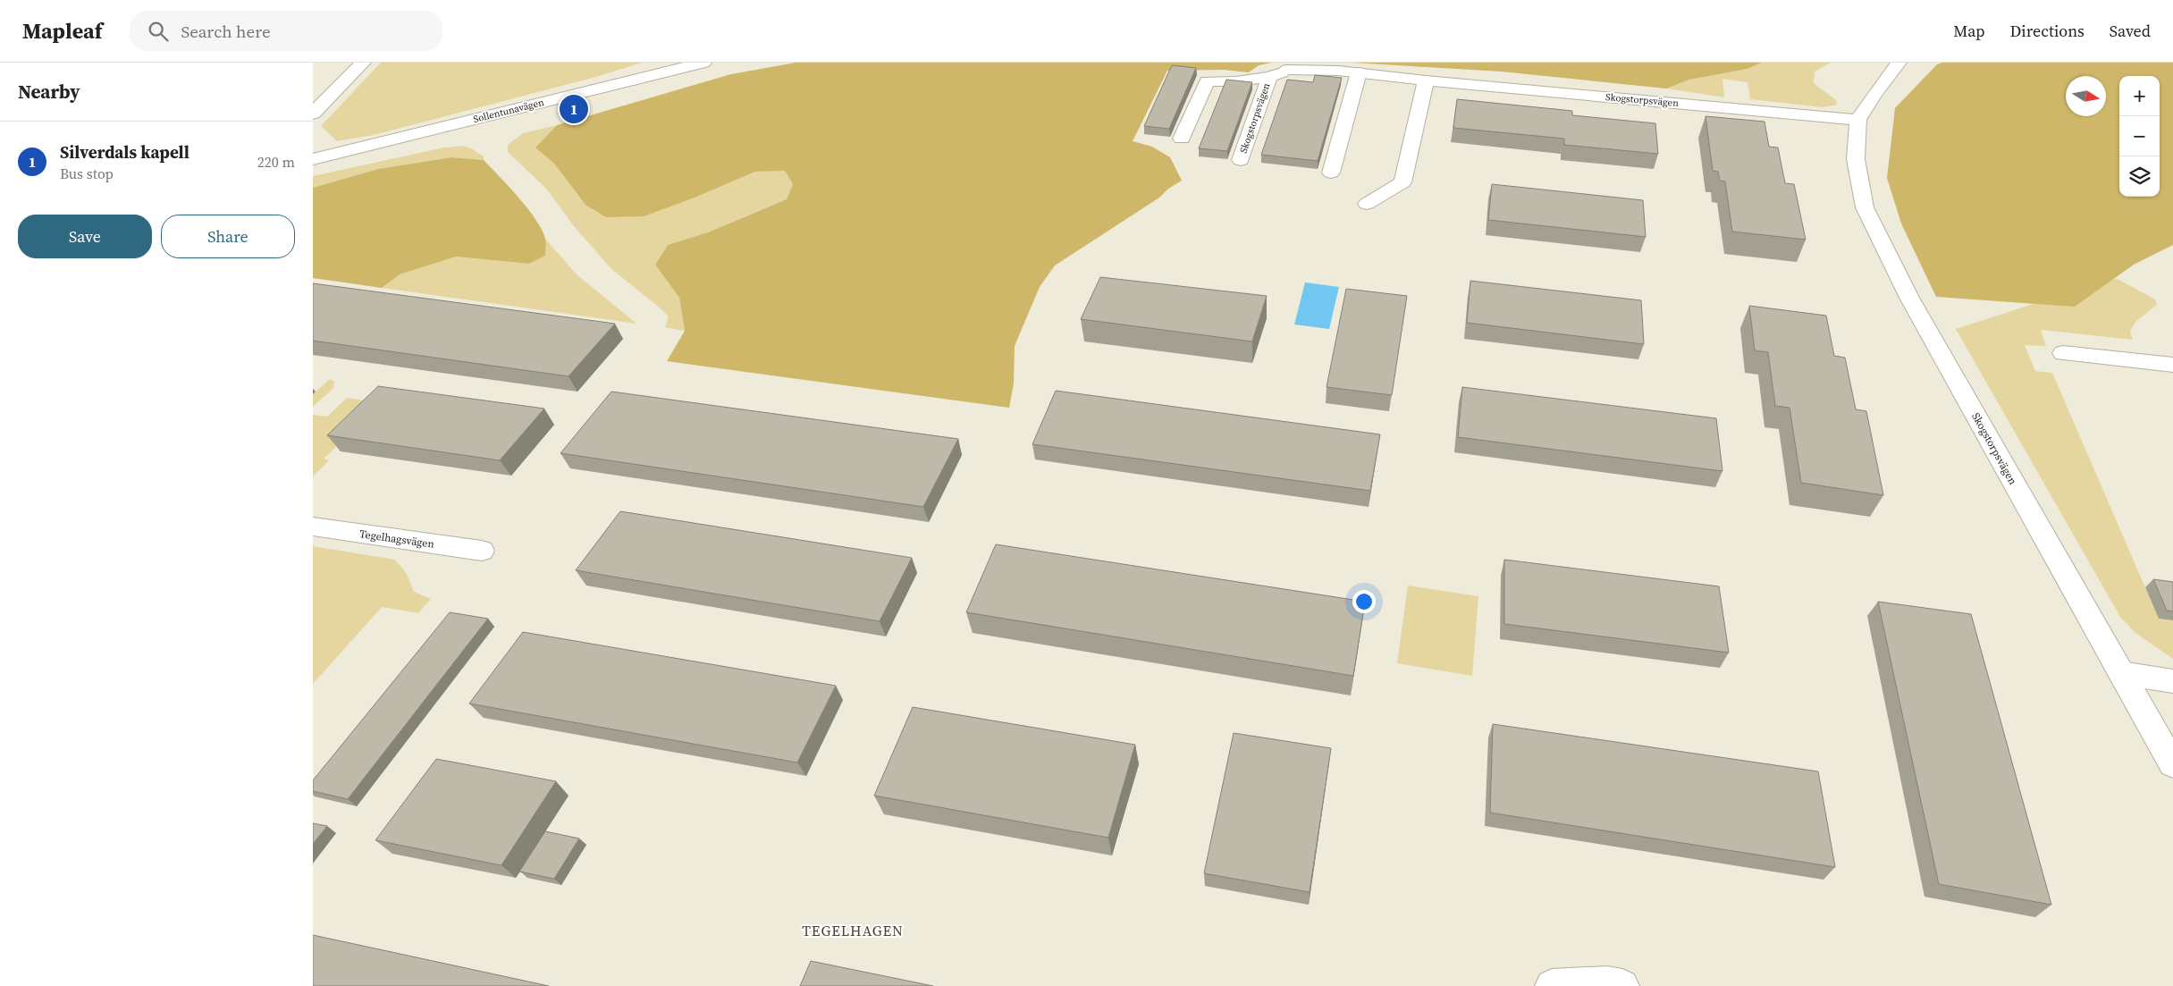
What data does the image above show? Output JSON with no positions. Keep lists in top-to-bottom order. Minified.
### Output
{"streets":{"street":["Skogstorpsvägen","Sollentunavägen","Tegelhagsvägen"]},"districts":["TEGELHAGEN"],"north":"right","page":{"header":"Mapleaf","search":"Search here","nav":["Map","Directions","Saved"],"heading":"Nearby","map_buttons":["+","−"],"pins":"1","list":[{"mark":"1","name":"Silverdals kapell","note":"Bus stop","value":"220 m"}],"buttons":["Save","Share"]}}
